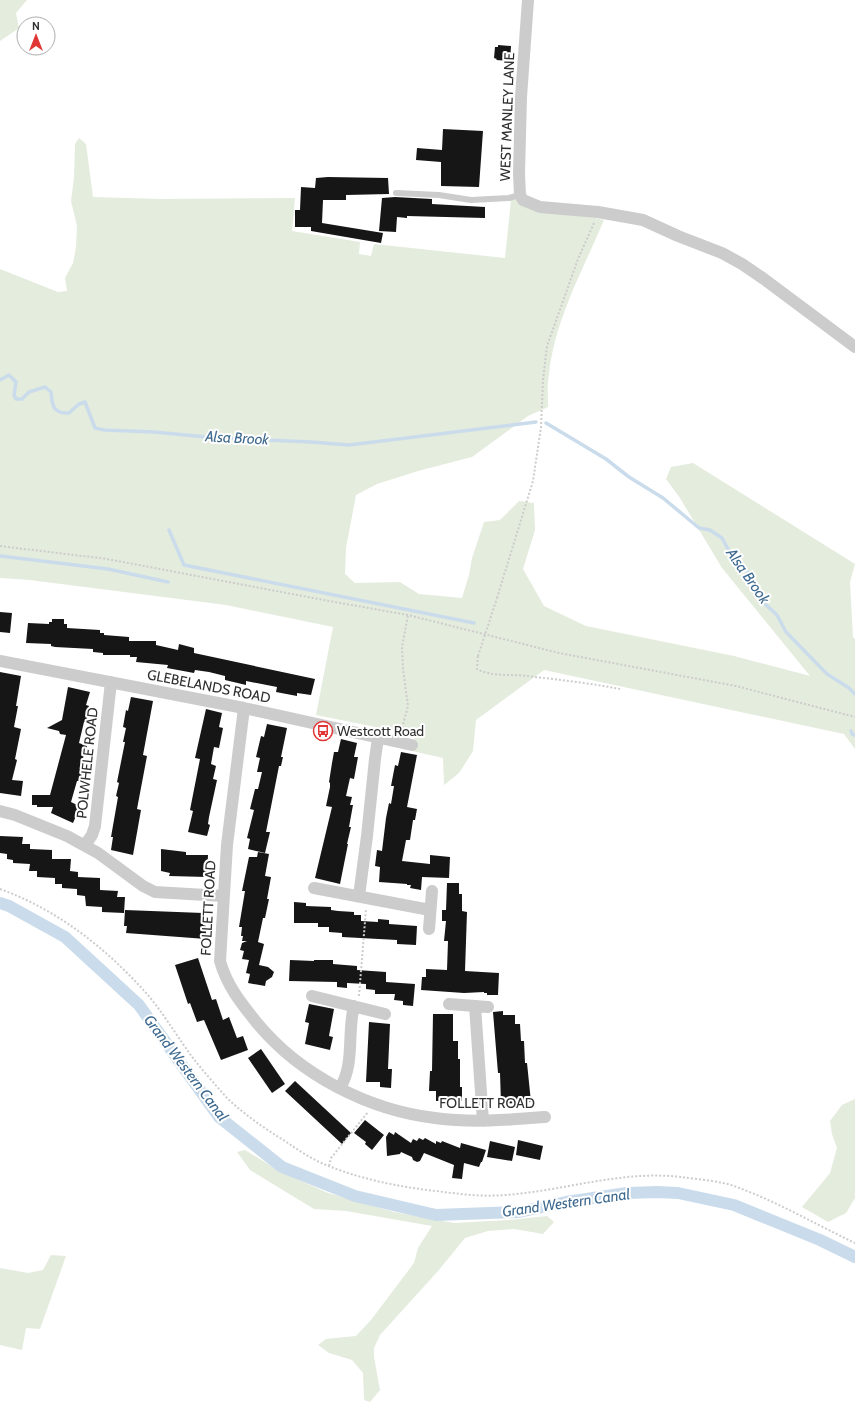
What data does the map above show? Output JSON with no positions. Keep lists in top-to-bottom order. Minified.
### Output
{"streets":{"street":["WEST MANLEY LANE","GLEBELANDS ROAD","POLWHELE ROAD","FOLLETT ROAD"]},"crossings":[["GLEBELANDS ROAD","POLWHELE ROAD"],["GLEBELANDS ROAD","FOLLETT ROAD"]],"water":["Alsa Brook","Grand Western Canal"],"places":{"bus stop":["Westcott Road"]},"north":"top"}
